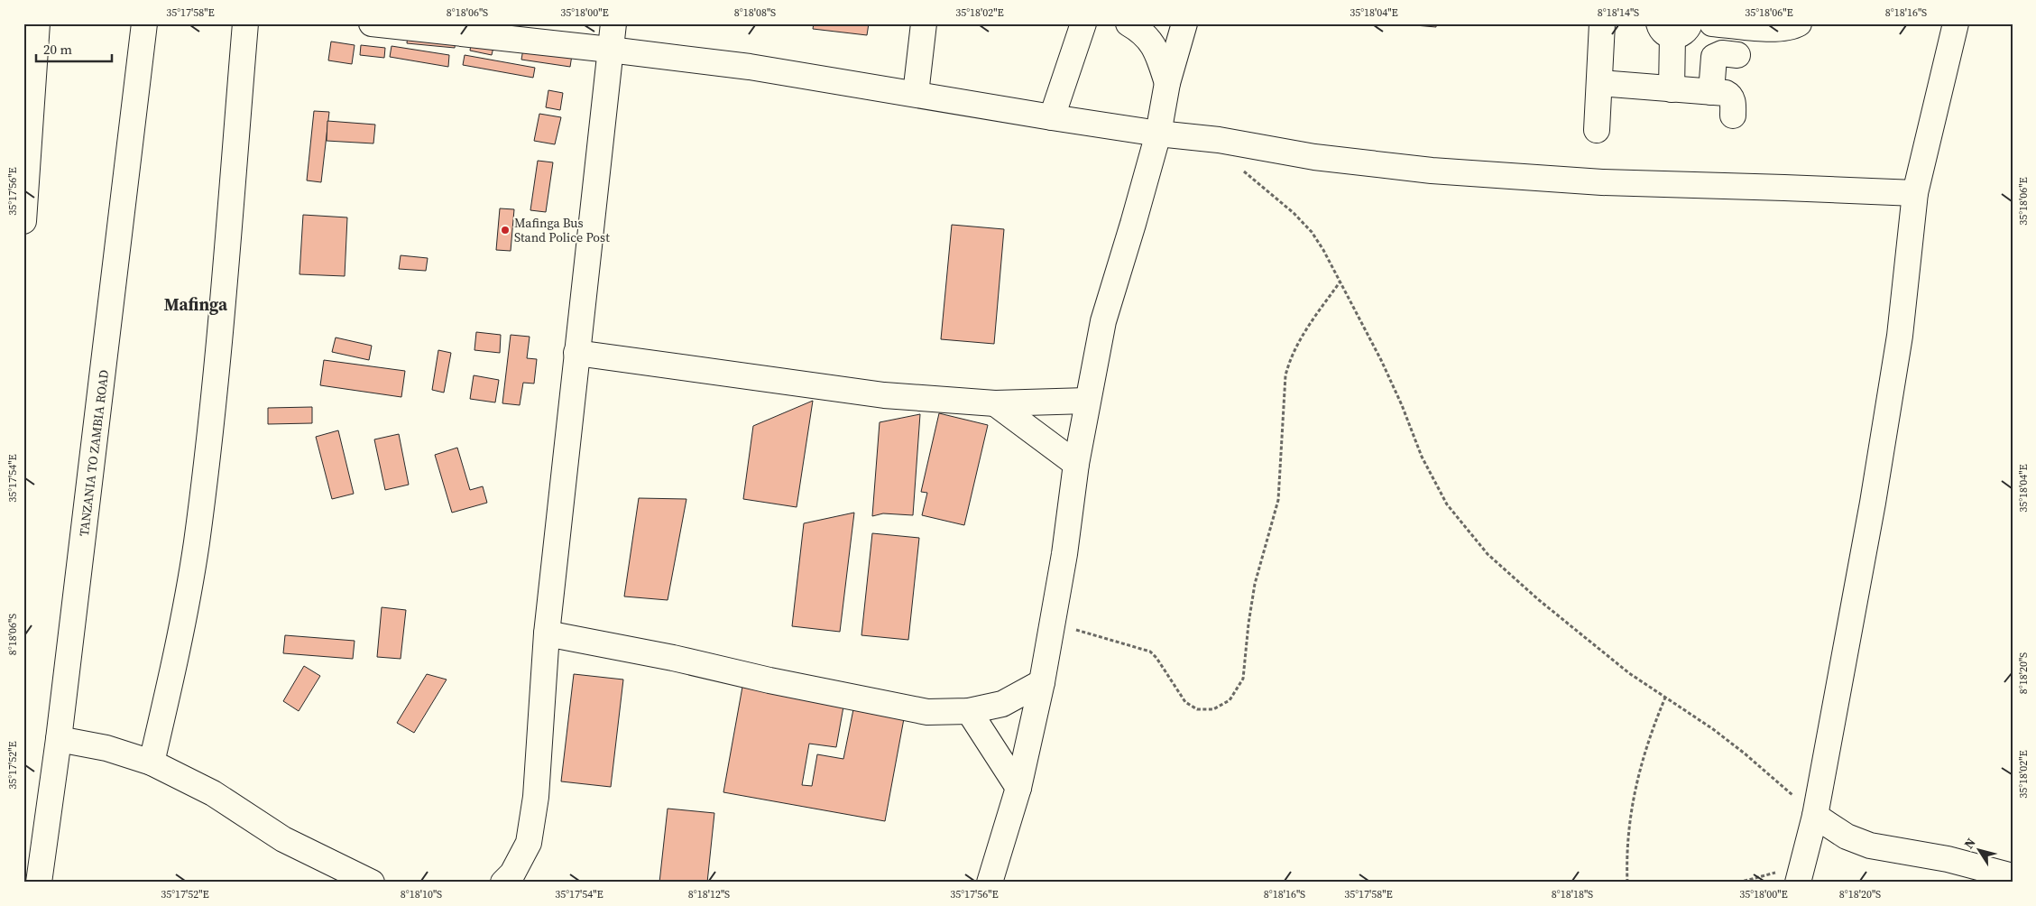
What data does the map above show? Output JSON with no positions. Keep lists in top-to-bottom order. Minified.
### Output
{"streets":{"main road":["TANZANIA TO ZAMBIA ROAD"]},"districts":["Mafinga"],"places":["Mafinga Bus Stand Police Post"],"scale_bar":"20 m","north":"top left","coordinates":["35°17'58\"E","8°18'06\"S","35°18'00\"E","8°18'08\"S","35°18'02\"E","35°18'04\"E","8°18'14\"S","35°18'06\"E","8°18'16\"S","35°17'56\"E","35°17'54\"E","8°18'20\"S","35°17'52\"E","8°18'10\"S","8°18'12\"S","8°18'18\"S"]}
